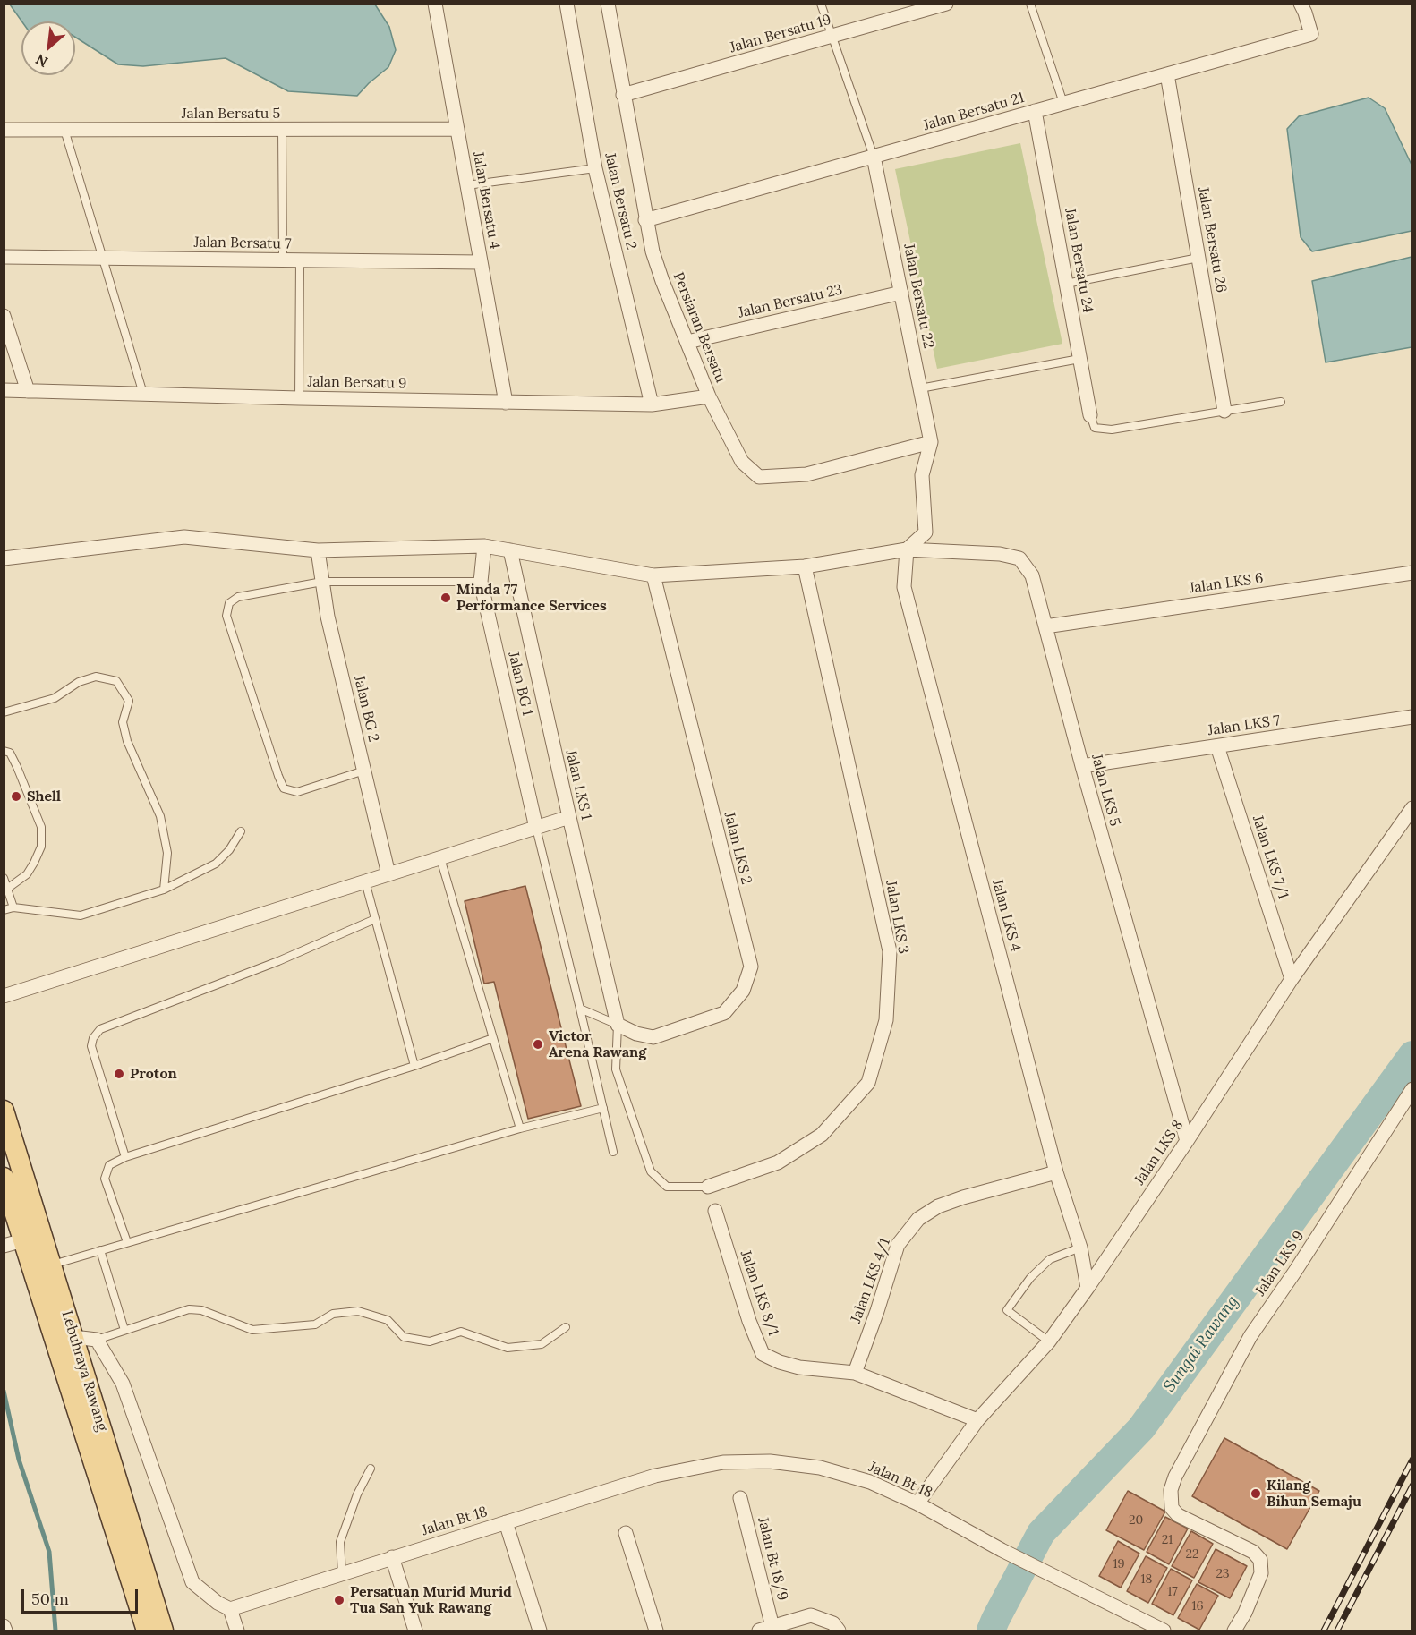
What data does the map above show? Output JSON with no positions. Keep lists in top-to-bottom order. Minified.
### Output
{"streets":{"main road":["Lebuhraya Rawang"],"street":["Jalan Bersatu 19","Jalan Bersatu 21","Jalan Bersatu 5","Jalan Bersatu 4","Jalan Bersatu 2","Jalan Bersatu 26","Jalan Bersatu 7","Jalan Bersatu 24","Jalan Bersatu 22","Jalan Bersatu 23","Persiaran Bersatu","Jalan Bersatu 9","Jalan LKS 6","Jalan BG 1","Jalan BG 2","Jalan LKS 7","Jalan LKS 1","Jalan LKS 5","Jalan LKS 2","Jalan LKS 7/1","Jalan LKS 4","Jalan LKS 3","Jalan LKS 8","Jalan LKS 9","Jalan LKS 4/1","Jalan LKS 8/1","Jalan Bt 18","Jalan Bt 18/9"]},"crossings":[["Jalan Bersatu 19","Persiaran Bersatu"],["Jalan Bersatu 21","Jalan Bersatu 26"],["Jalan Bersatu 21","Jalan Bersatu 24"],["Jalan Bersatu 21","Jalan Bersatu 22"],["Jalan Bersatu 21","Persiaran Bersatu"],["Jalan Bersatu 5","Jalan Bersatu 4"],["Jalan Bersatu 4","Jalan Bersatu 7"],["Jalan Bersatu 4","Jalan Bersatu 9"],["Jalan Bersatu 2","Jalan Bersatu 9"],["Jalan Bersatu 22","Jalan Bersatu 23"],["Jalan Bersatu 22","Persiaran Bersatu"],["Jalan Bersatu 23","Persiaran Bersatu"],["Persiaran Bersatu","Jalan Bersatu 9"],["Jalan LKS 6","Jalan LKS 5"],["Jalan LKS 7","Jalan LKS 5"],["Jalan LKS 7","Jalan LKS 7/1"],["Jalan LKS 1","Jalan LKS 2"],["Jalan LKS 5","Jalan LKS 4"],["Jalan LKS 5","Jalan LKS 8"],["Jalan LKS 7/1","Jalan LKS 8"],["Jalan LKS 4","Jalan LKS 8"],["Jalan LKS 4","Jalan LKS 4/1"],["Jalan LKS 8","Jalan LKS 8/1"],["Jalan LKS 8","Jalan Bt 18"],["Jalan LKS 4/1","Jalan LKS 8/1"]],"water":["Sungai Rawang"],"places":["Minda 77 Performance Services","Shell","Victor Arena Rawang","Proton","Kilang Bihun Semaju","Persatuan Murid Murid Tua San Yuk Rawang"],"house_numbers":["20","21","22","19","23","18","17","16"],"scale_bar":"50 m","north":"bottom left"}
